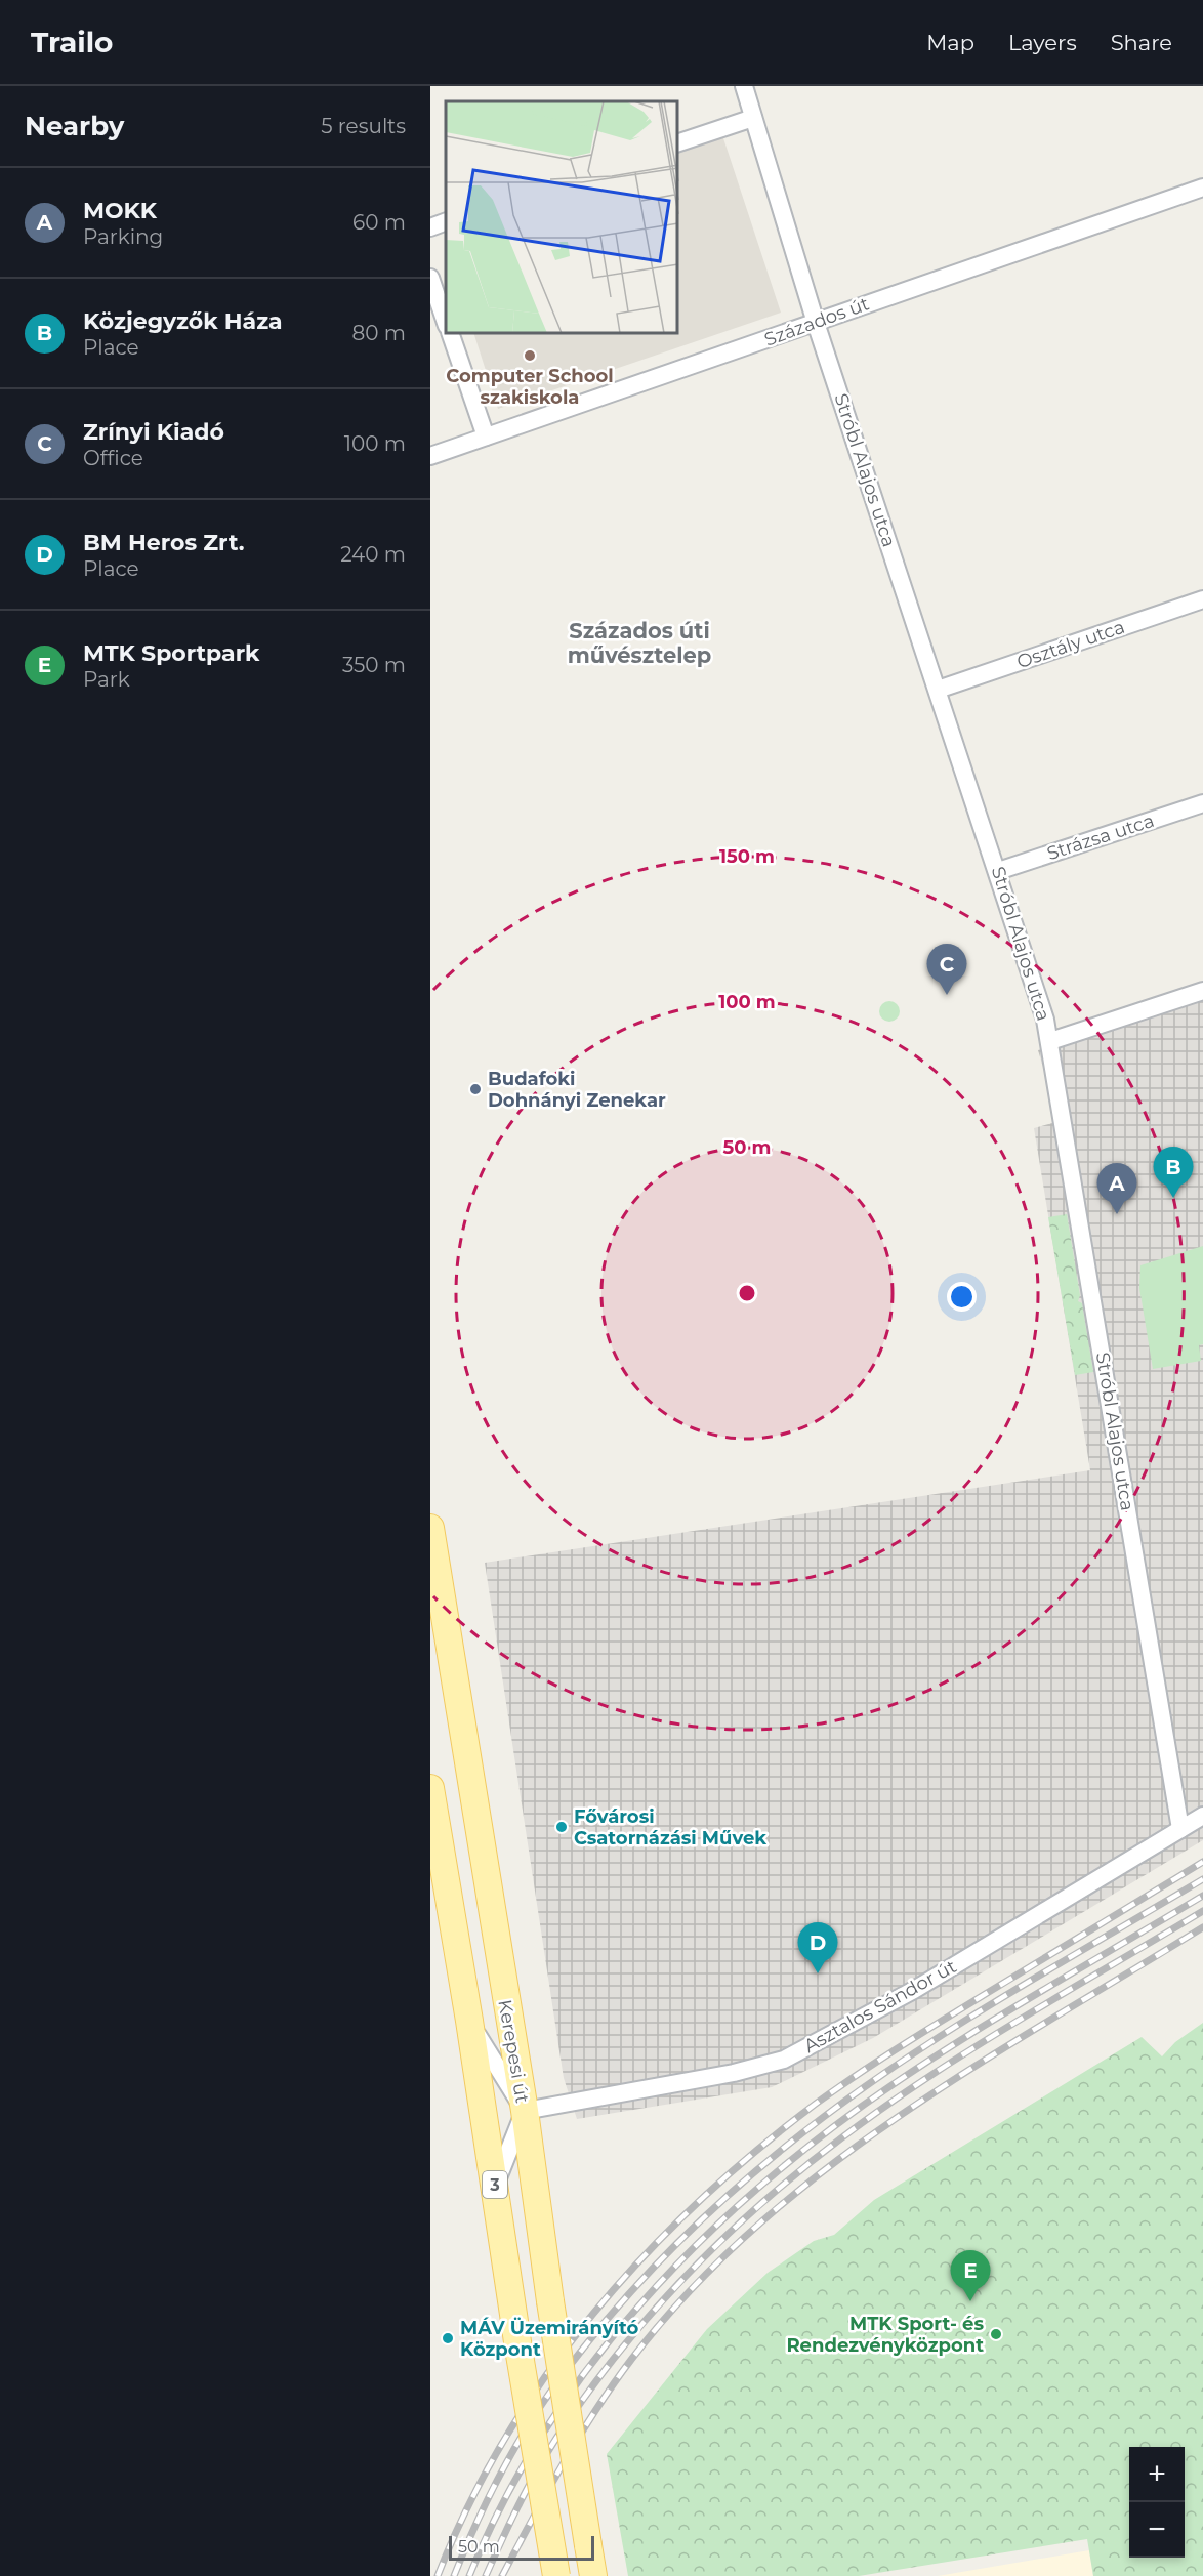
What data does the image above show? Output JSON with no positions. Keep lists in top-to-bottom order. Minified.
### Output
{"streets":{"main road":["Kerepesi út","3"],"street":["Százados út","Stróbl Alajos utca","Osztály utca","Strázsa utca","Asztalos Sándor út"]},"crossings":[["Százados út","Stróbl Alajos utca"],["Stróbl Alajos utca","Osztály utca"],["Stróbl Alajos utca","Strázsa utca"],["Stróbl Alajos utca","Asztalos Sándor út"],["Asztalos Sándor út","Kerepesi út"]],"districts":["Százados úti művésztelep"],"places":["Computer School szakiskola","Budafoki Dohnányi Zenekar","Fővárosi Csatornázási Művek","MTK Sport- és Rendezvényközpont","MÁV Üzemirányító Központ"],"scale_bar":"50 m","page":{"header":"Trailo","nav":["Map","Layers","Share"],"heading":["Nearby","5 results"],"list":[{"mark":"A","name":"MOKK","note":"Parking","value":"60 m"},{"mark":"B","name":"Közjegyzők Háza","note":"Place","value":"80 m"},{"mark":"C","name":"Zrínyi Kiadó","note":"Office","value":"100 m"},{"mark":"D","name":"BM Heros Zrt.","note":"Place","value":"240 m"},{"mark":"E","name":"MTK Sportpark","note":"Park","value":"350 m"}],"pins":["C","B","A","D","E"],"map_buttons":["+","−"],"scale":"50 m"},"rings":["150 m","100 m","50 m"]}
